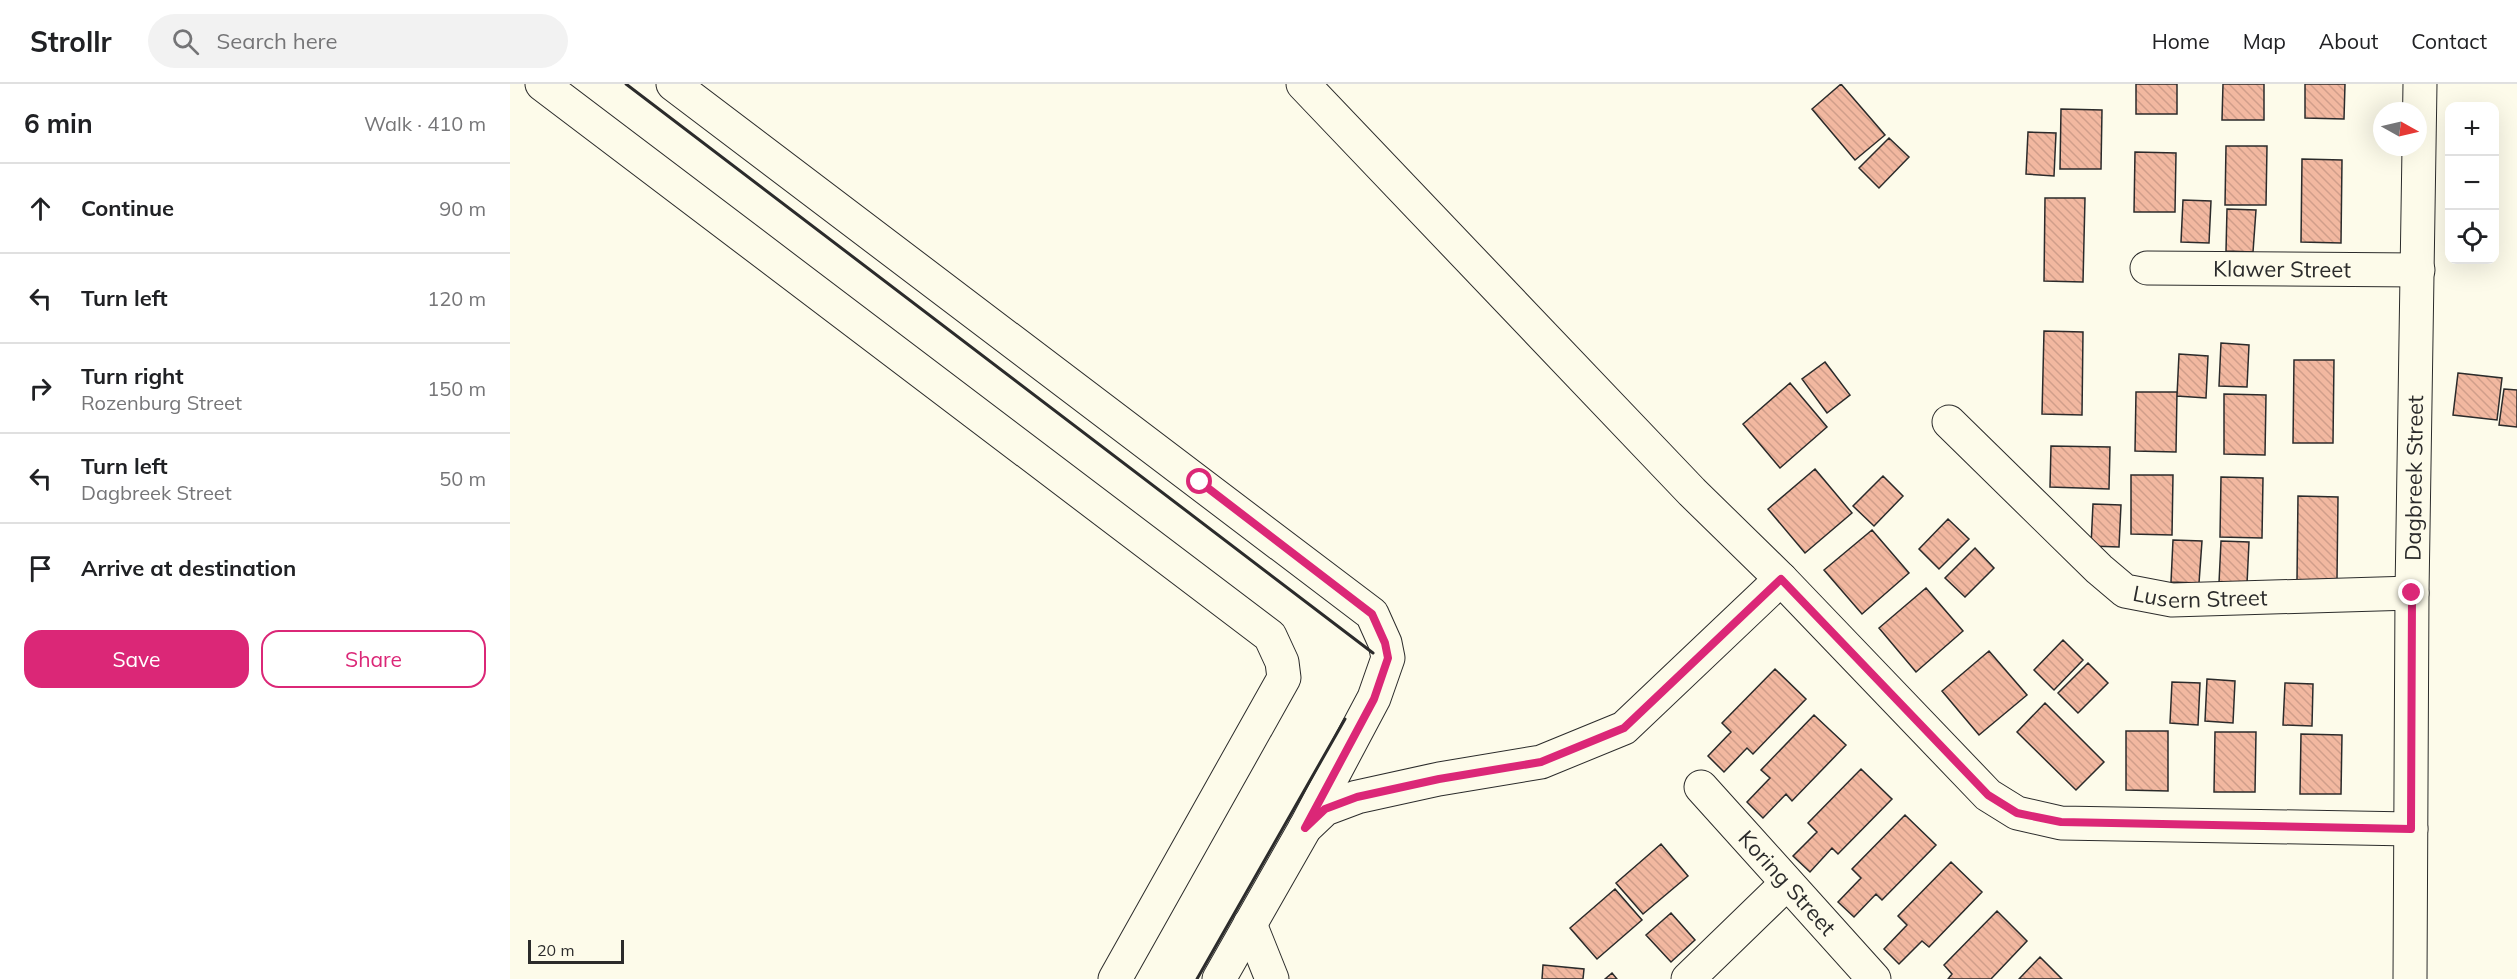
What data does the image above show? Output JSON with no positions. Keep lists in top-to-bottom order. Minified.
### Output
{"streets":{"street":["Klawer Street","Dagbreek Street","Lusern Street","Koring Street"]},"crossings":[["Klawer Street","Dagbreek Street"],["Dagbreek Street","Lusern Street"]],"scale_bar":"20 m","north":"right","page":{"header":"Strollr","search":"Search here","nav":["Home","Map","About","Contact"],"heading":["6 min","Walk · 410 m"],"map_buttons":["+","−"],"list":[["Continue","90 m"],["Turn left","120 m"],["Turn right","Rozenburg Street","150 m"],["Turn left","Dagbreek Street","50 m"],"Arrive at destination"],"buttons":["Save","Share"],"scale":"20 m"}}
